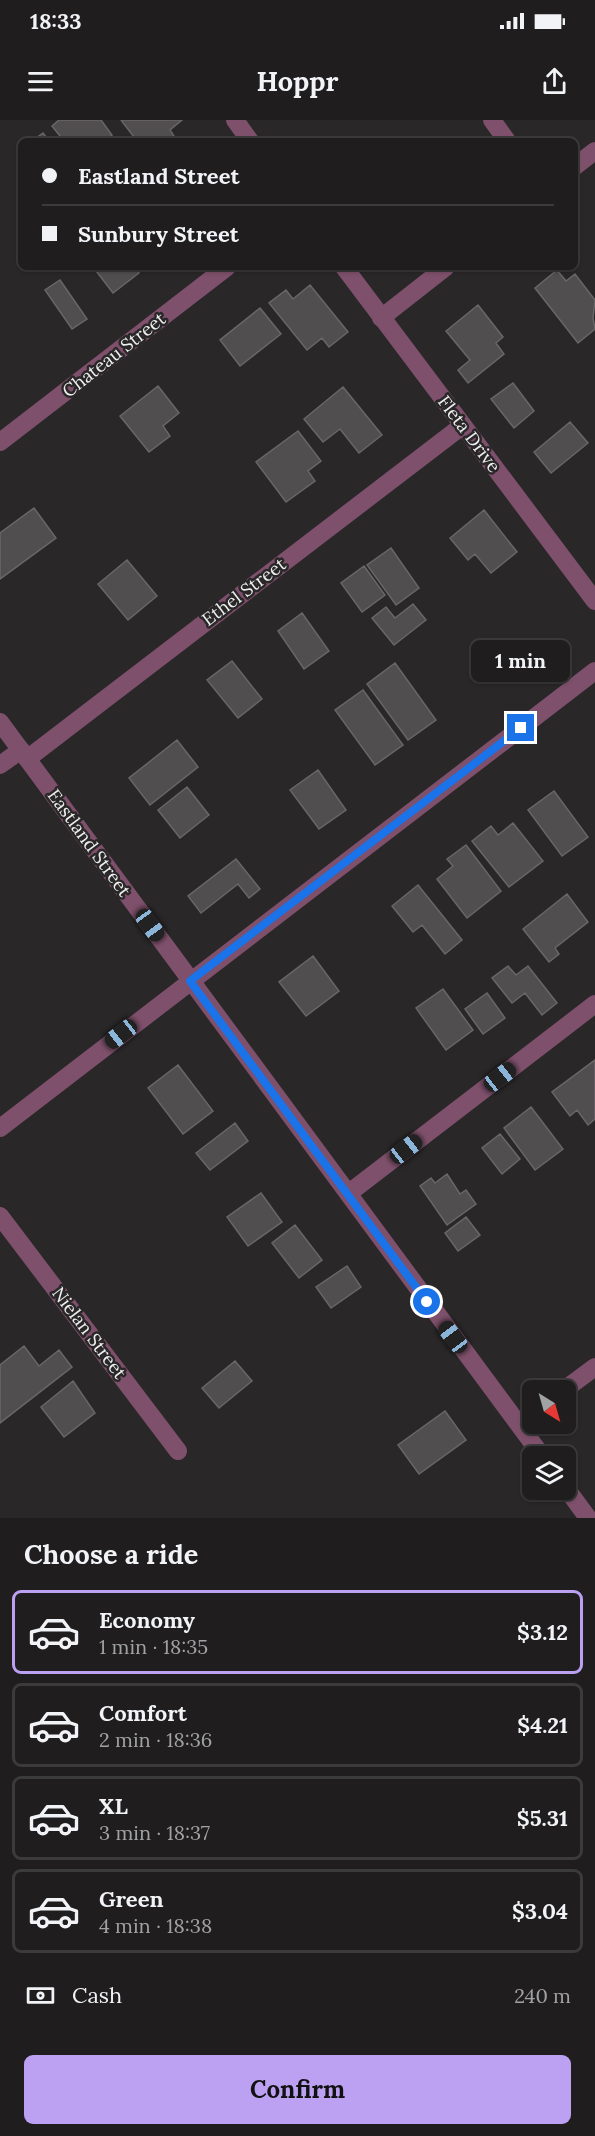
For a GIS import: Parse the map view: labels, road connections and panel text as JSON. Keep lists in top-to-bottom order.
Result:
{
  "streets": {
    "street": [
      "Chateau Street",
      "Fleta Drive",
      "Ethel Street",
      "Eastland Street",
      "Nielan Street"
    ]
  },
  "crossings": [
    ["Fleta Drive", "Ethel Street"],
    ["Ethel Street", "Eastland Street"]
  ],
  "north": "bottom right",
  "page": {
    "status": "18:33",
    "header": "Hoppr",
    "banner": ["Eastland Street", "Sunbury Street"],
    "bubble": "1 min",
    "heading": "Choose a ride",
    "list": [
      {
        "name": "Economy",
        "note": "1 min · 18:35",
        "value": "$3.12"
      },
      {
        "name": "Comfort",
        "note": "2 min · 18:36",
        "value": "$4.21"
      },
      {
        "name": "XL",
        "note": "3 min · 18:37",
        "value": "$5.31"
      },
      {
        "name": "Green",
        "note": "4 min · 18:38",
        "value": "$3.04"
      }
    ],
    "pay": ["Cash", "240 m"],
    "buttons": "Confirm"
  }
}
